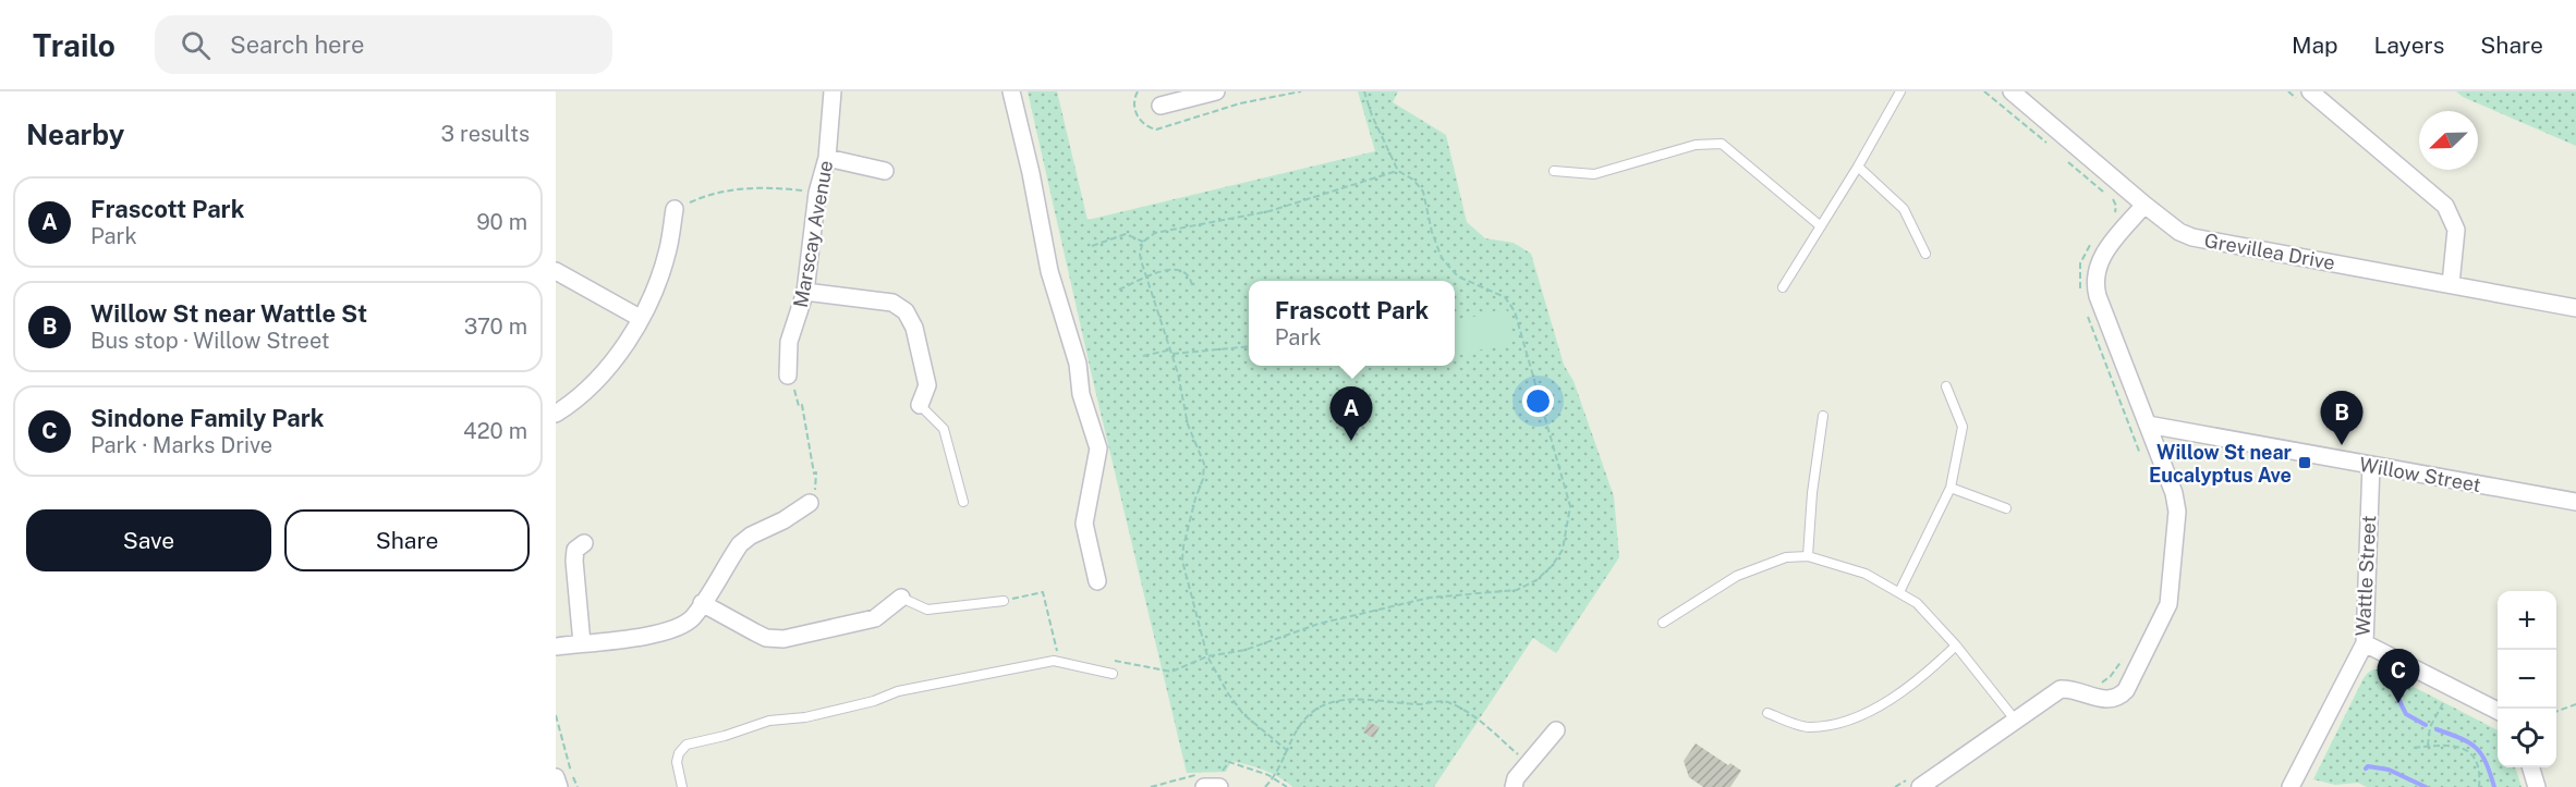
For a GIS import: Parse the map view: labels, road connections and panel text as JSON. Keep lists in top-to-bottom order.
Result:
{
  "streets": {
    "street": [
      "Marscay Avenue",
      "Grevillea Drive",
      "Willow Street",
      "Wattle Street"
    ]
  },
  "crossings": [
    ["Willow Street", "Wattle Street"]
  ],
  "places": {
    "transit": ["Willow St near Eucalyptus Ave"]
  },
  "north": "bottom left",
  "page": {
    "header": "Trailo",
    "search": "Search here",
    "nav": ["Map", "Layers", "Share"],
    "heading": ["Nearby", "3 results"],
    "list": [
      {
        "mark": "A",
        "name": "Frascott Park",
        "note": "Park",
        "value": "90 m"
      },
      {
        "mark": "B",
        "name": "Willow St near Wattle St",
        "note": "Bus stop · Willow Street",
        "value": "370 m"
      },
      {
        "mark": "C",
        "name": "Sindone Family Park",
        "note": "Park · Marks Drive",
        "value": "420 m"
      }
    ],
    "popup": ["Frascott Park", "Park"],
    "pins": ["A", "B", "C"],
    "buttons": ["Save", "Share"],
    "map_buttons": ["+", "−"]
  }
}
